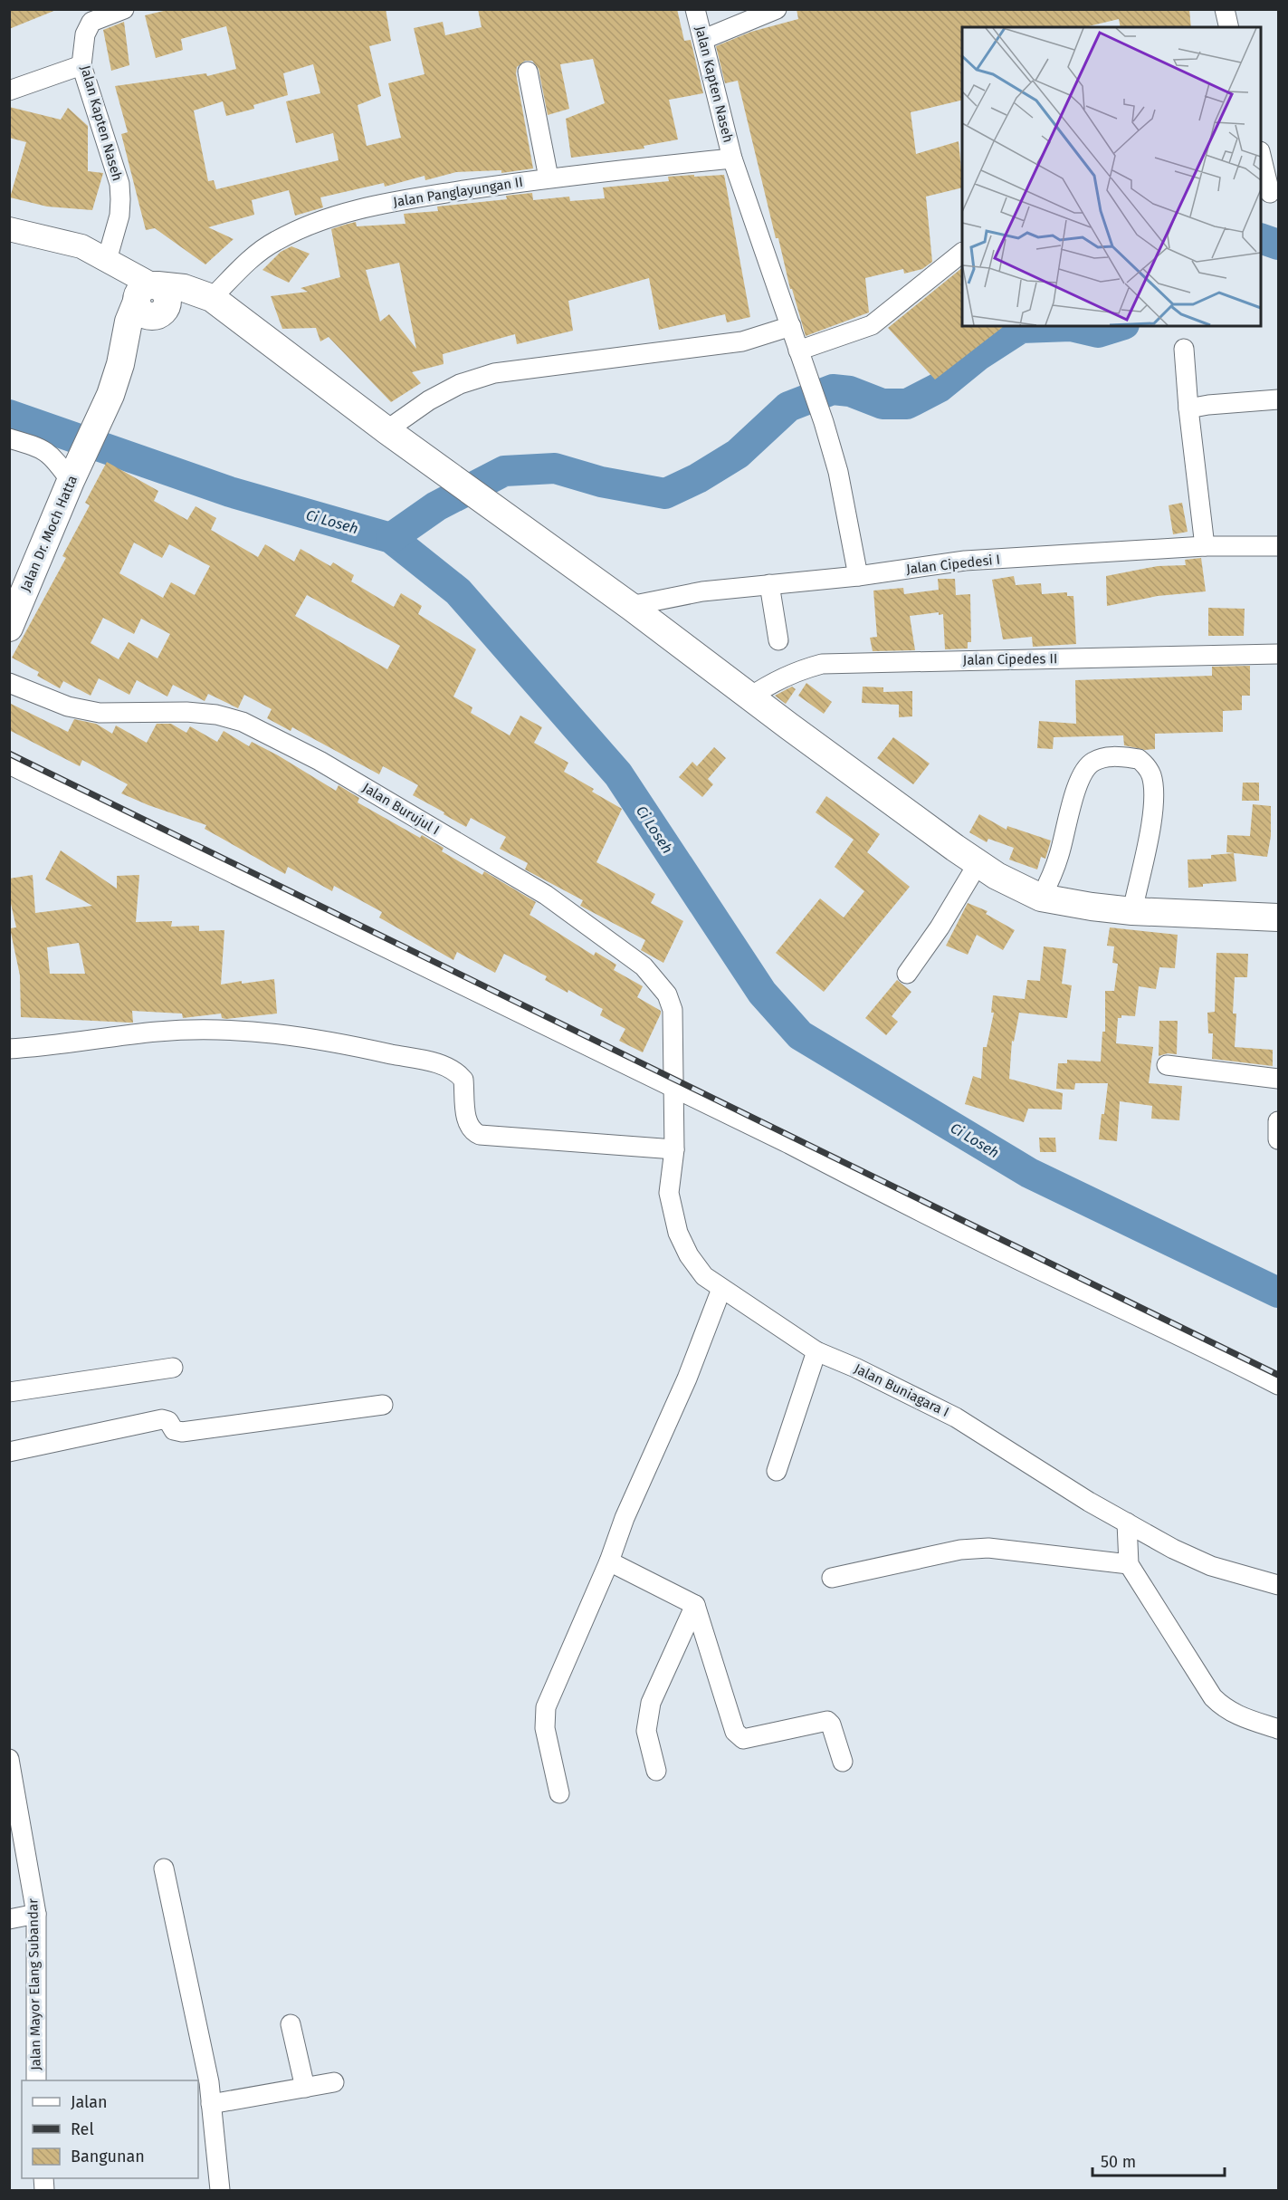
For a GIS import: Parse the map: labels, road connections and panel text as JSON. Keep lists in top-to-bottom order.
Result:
{
  "streets": {
    "highway": ["Jalan Dr. Moch Hatta"],
    "street": [
      "Jalan Kapten Naseh",
      "Jalan Panglayungan II",
      "Jalan Cipedesi I",
      "Jalan Cipedes II",
      "Jalan Burujul I",
      "Jalan Buniagara I",
      "Jalan Mayor Elang Subandar"
    ]
  },
  "crossings": [
    ["Jalan Kapten Naseh", "Jalan Panglayungan II"],
    ["Jalan Kapten Naseh", "Jalan Cipedesi I"],
    ["Jalan Burujul I", "Jalan Buniagara I"]
  ],
  "water": ["Ci Loseh"],
  "legend": ["Jalan", "Rel", "Bangunan"],
  "scale_bar": "50 m"
}
